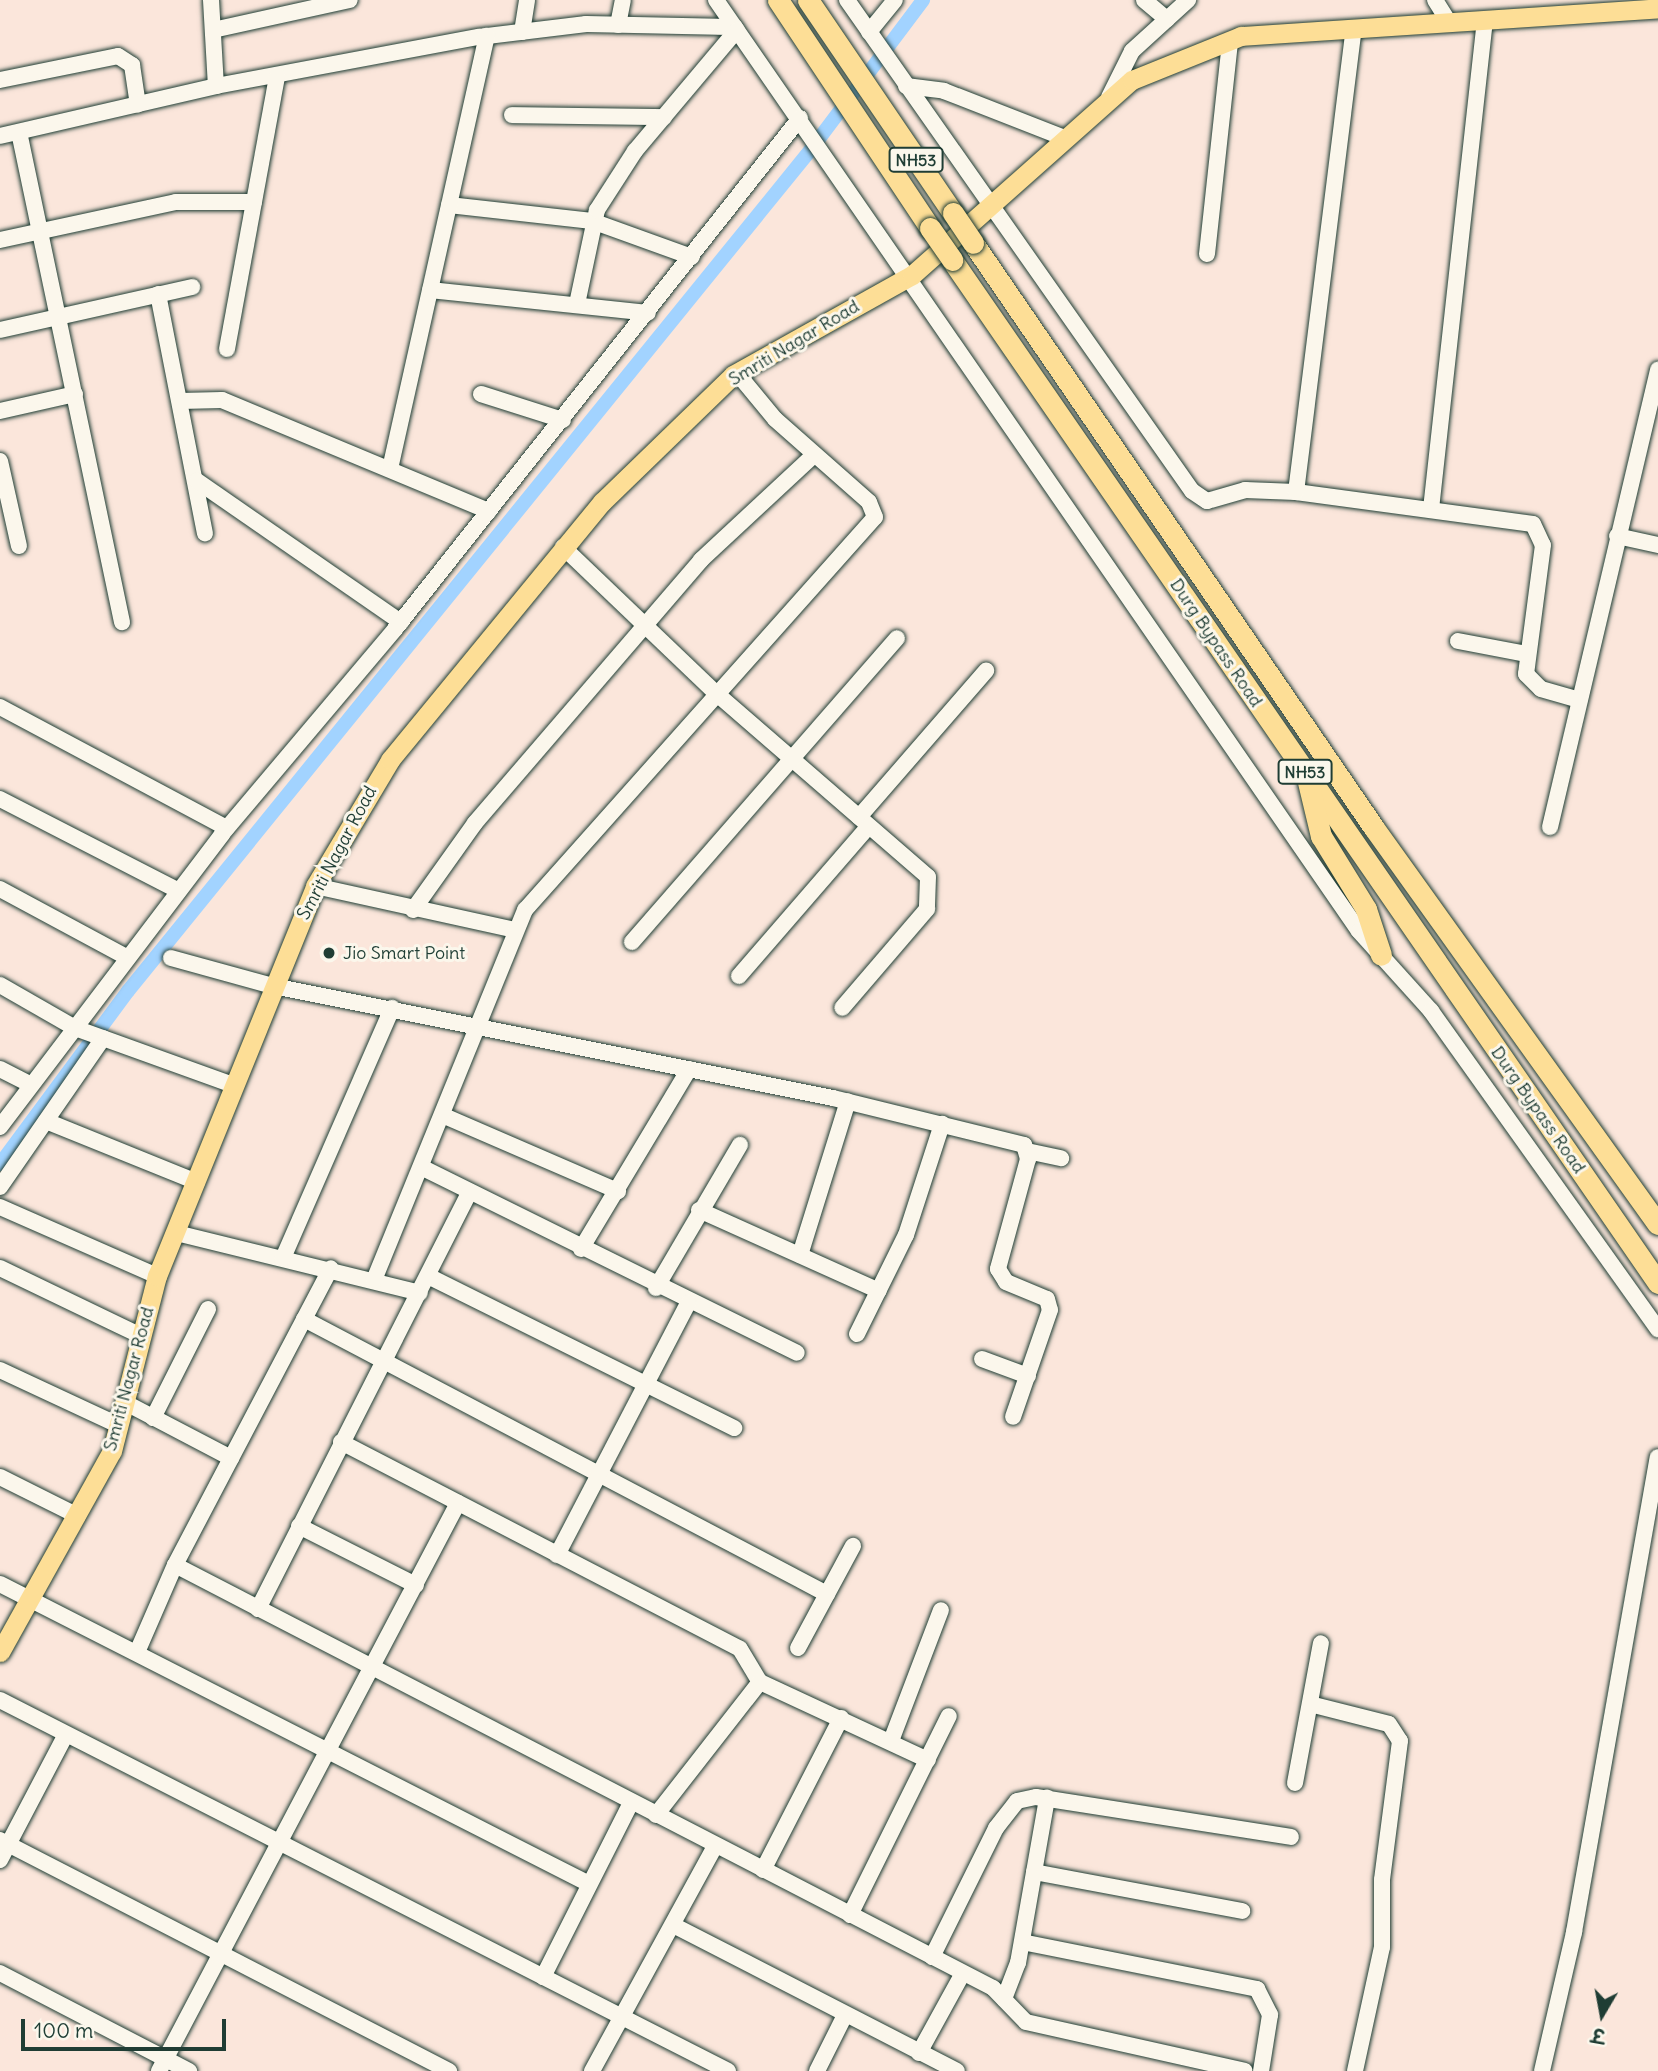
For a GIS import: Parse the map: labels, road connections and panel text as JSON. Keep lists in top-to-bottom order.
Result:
{
  "streets": {
    "highway": ["NH53", "Durg Bypass Road"],
    "main road": ["Smriti Nagar Road"]
  },
  "places": ["Jio Smart Point"],
  "scale_bar": "100 m",
  "north": "bottom"
}
